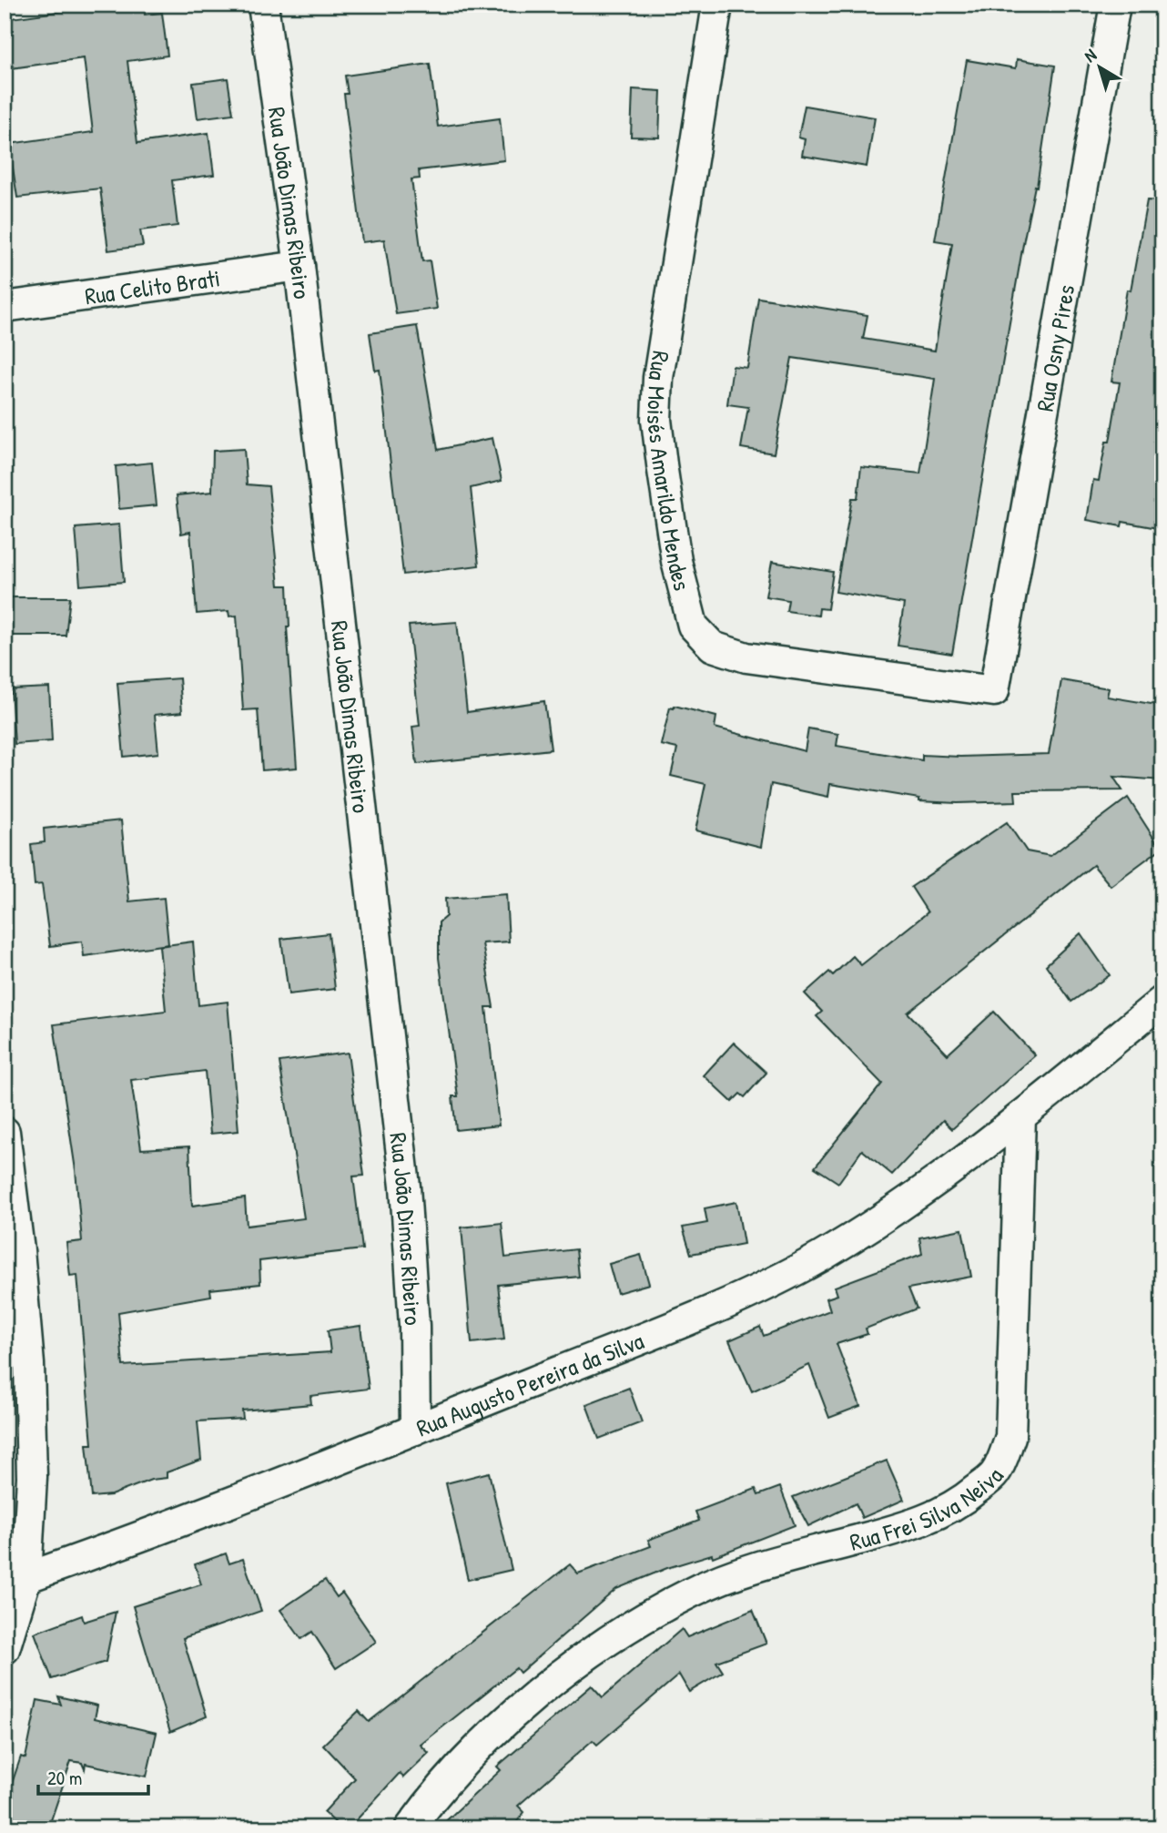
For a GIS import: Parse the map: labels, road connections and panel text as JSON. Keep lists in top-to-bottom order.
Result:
{
  "streets": {
    "street": [
      "Rua João Dimas Ribeiro",
      "Rua Celito Brati",
      "Rua Osny Pires",
      "Rua Moisés Amarildo Mendes",
      "Rua Augusto Pereira da Silva",
      "Rua Frei Silva Neiva"
    ]
  },
  "crossings": [
    ["Rua João Dimas Ribeiro", "Rua Celito Brati"],
    ["Rua João Dimas Ribeiro", "Rua Augusto Pereira da Silva"],
    ["Rua Osny Pires", "Rua Moisés Amarildo Mendes"],
    ["Rua Augusto Pereira da Silva", "Rua Frei Silva Neiva"]
  ],
  "scale_bar": "20 m",
  "north": "top left"
}
